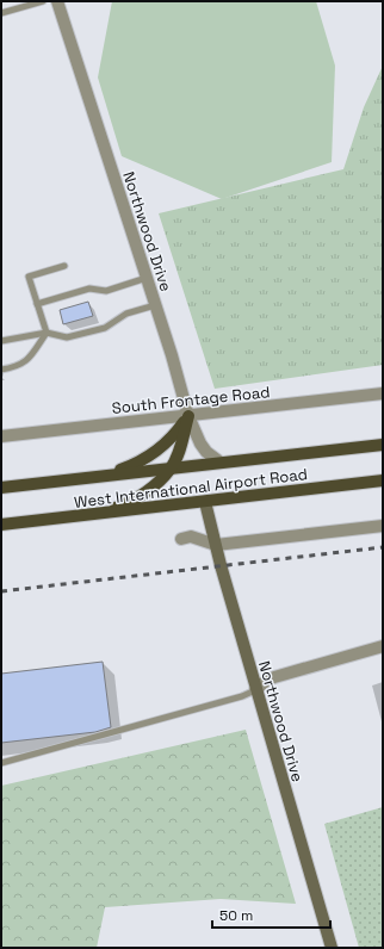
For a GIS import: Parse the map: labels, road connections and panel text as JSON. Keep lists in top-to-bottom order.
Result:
{
  "streets": {
    "main road": ["West International Airport Road"],
    "street": ["Northwood Drive", "South Frontage Road"]
  },
  "crossings": [
    ["Northwood Drive", "South Frontage Road"],
    ["Northwood Drive", "West International Airport Road"]
  ],
  "scale_bar": "50 m"
}
